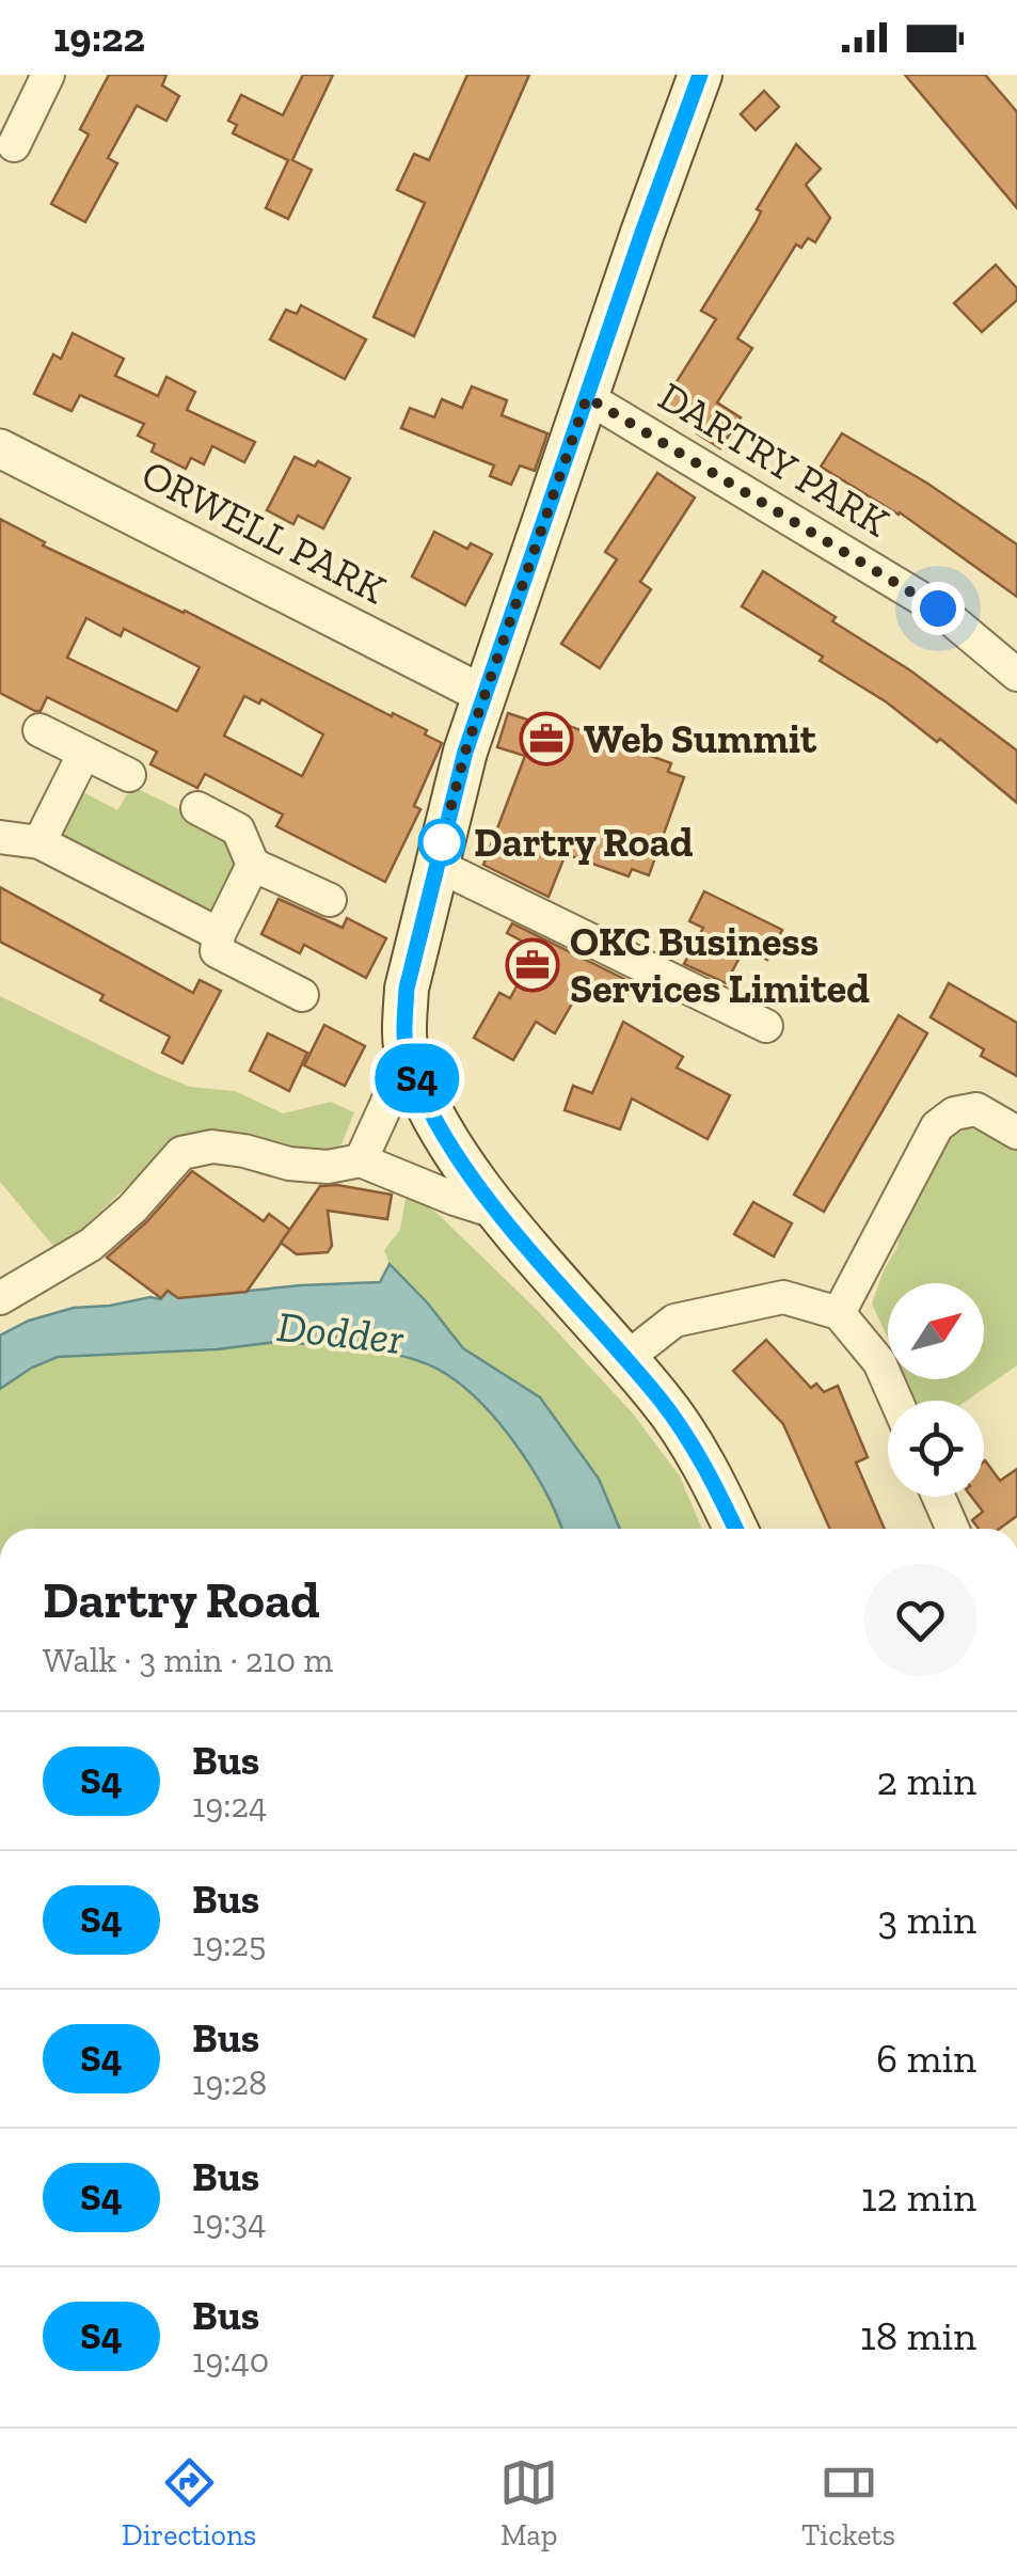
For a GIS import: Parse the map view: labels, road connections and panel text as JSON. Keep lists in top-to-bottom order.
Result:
{
  "streets": {
    "street": ["DARTRY PARK", "ORWELL PARK"]
  },
  "water": ["Dodder"],
  "places": {
    "office": ["Web Summit", "OKC Business Services Limited"],
    "other": ["Dartry Road"]
  },
  "lines": ["bus line S4"],
  "north": "top right",
  "page": {
    "status": "19:22",
    "on_map": "S4",
    "heading": ["Dartry Road", "Walk · 3 min · 210 m"],
    "list": [
      {
        "mark": "S4",
        "name": "Bus",
        "note": "19:24",
        "value": "2 min"
      },
      {
        "mark": "S4",
        "name": "Bus",
        "note": "19:25",
        "value": "3 min"
      },
      {
        "mark": "S4",
        "name": "Bus",
        "note": "19:28",
        "value": "6 min"
      },
      {
        "mark": "S4",
        "name": "Bus",
        "note": "19:34",
        "value": "12 min"
      },
      {
        "mark": "S4",
        "name": "Bus",
        "note": "19:40",
        "value": "18 min"
      }
    ],
    "tabs": ["Directions", "Map", "Tickets"]
  }
}
